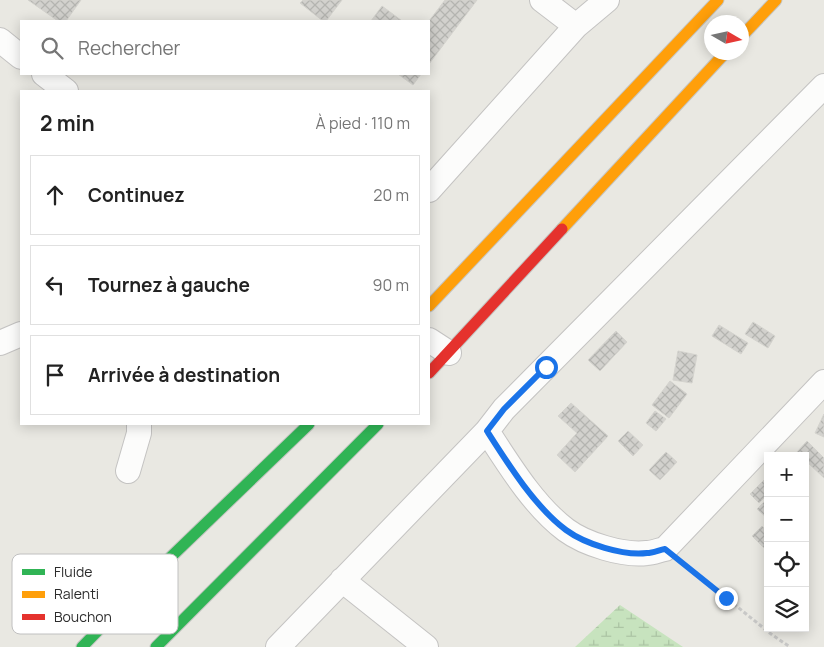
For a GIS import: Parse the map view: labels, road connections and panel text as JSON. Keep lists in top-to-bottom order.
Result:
{
  "legend": ["Fluide", "Ralenti", "Bouchon"],
  "north": "right",
  "page": {
    "search": "Rechercher",
    "heading": ["2 min", "À pied · 110 m"],
    "list": [
      ["Continuez", "20 m"],
      ["Tournez à gauche", "90 m"],
      "Arrivée à destination"
    ],
    "map_buttons": ["+", "−"]
  }
}
